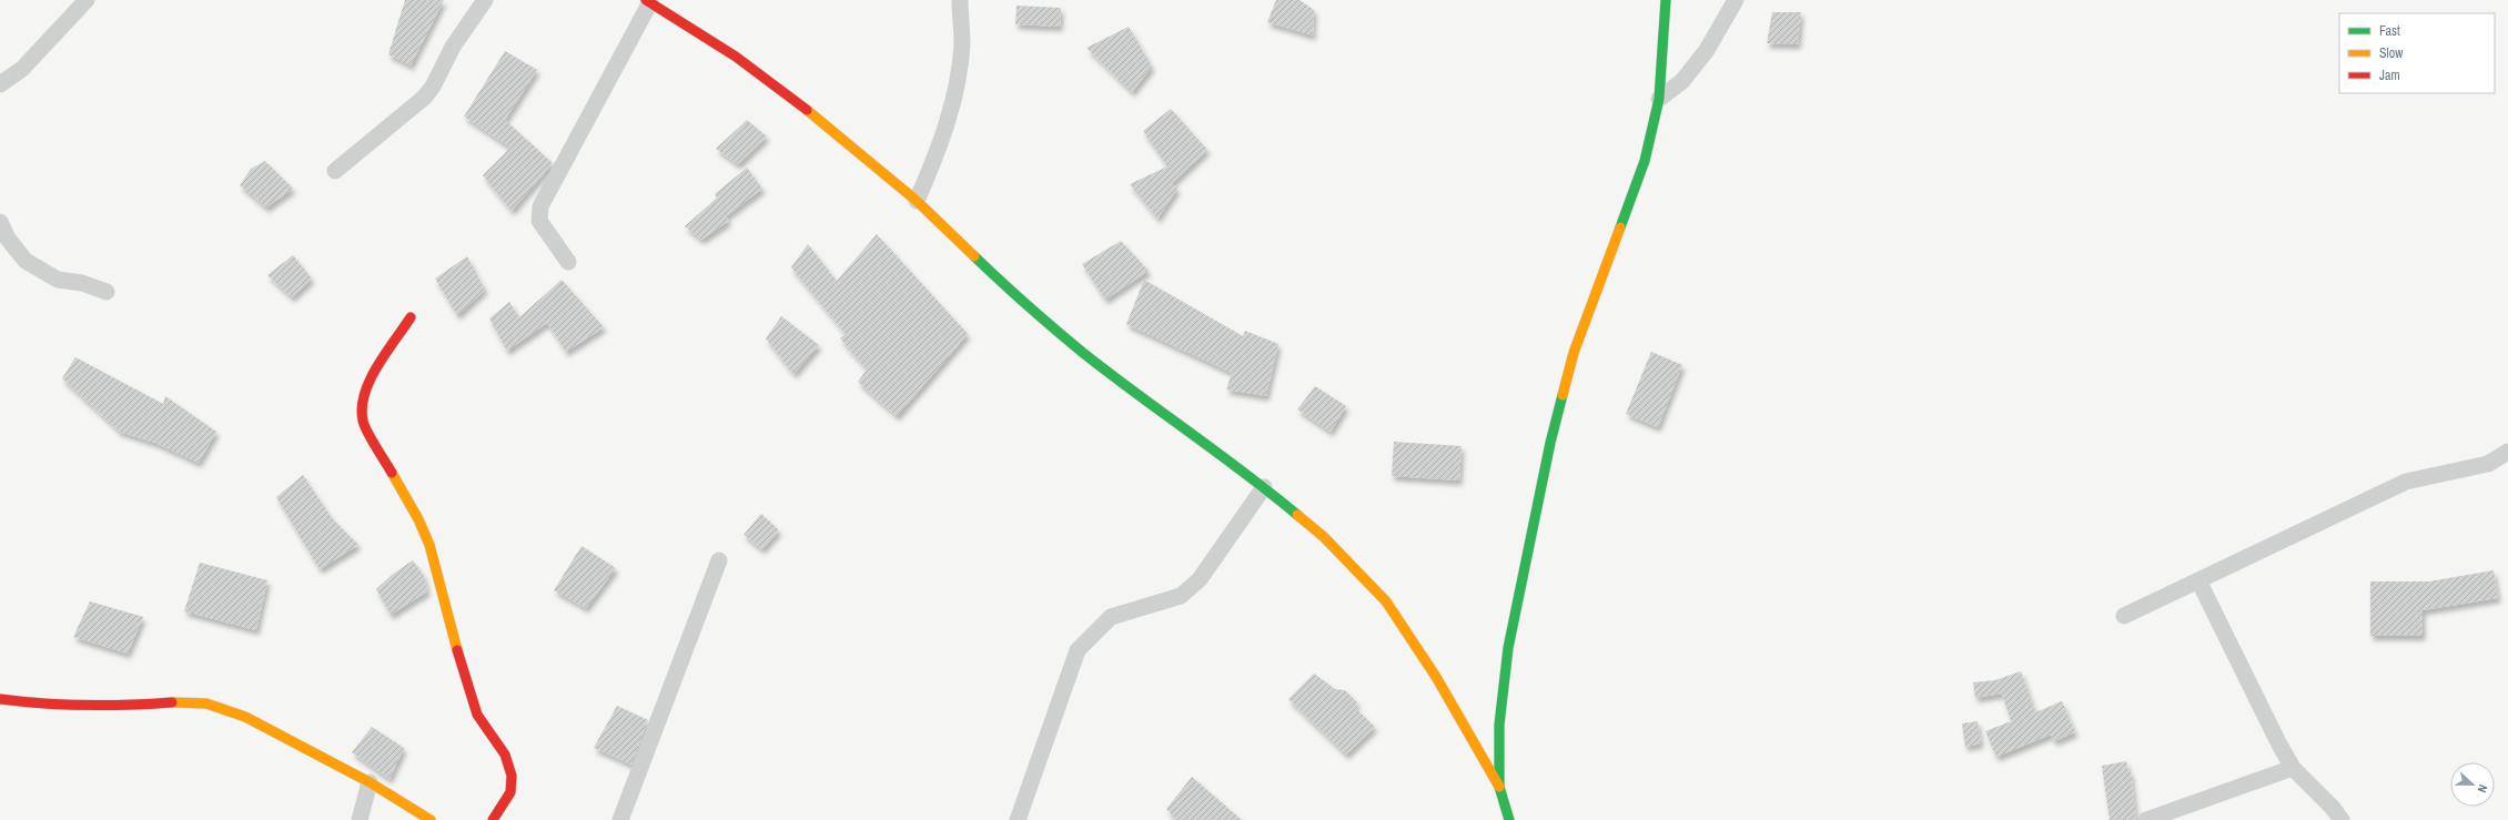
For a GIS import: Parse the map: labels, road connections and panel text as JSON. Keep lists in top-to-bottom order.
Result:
{
  "legend": ["Fast", "Slow", "Jam"],
  "north": "right"
}
